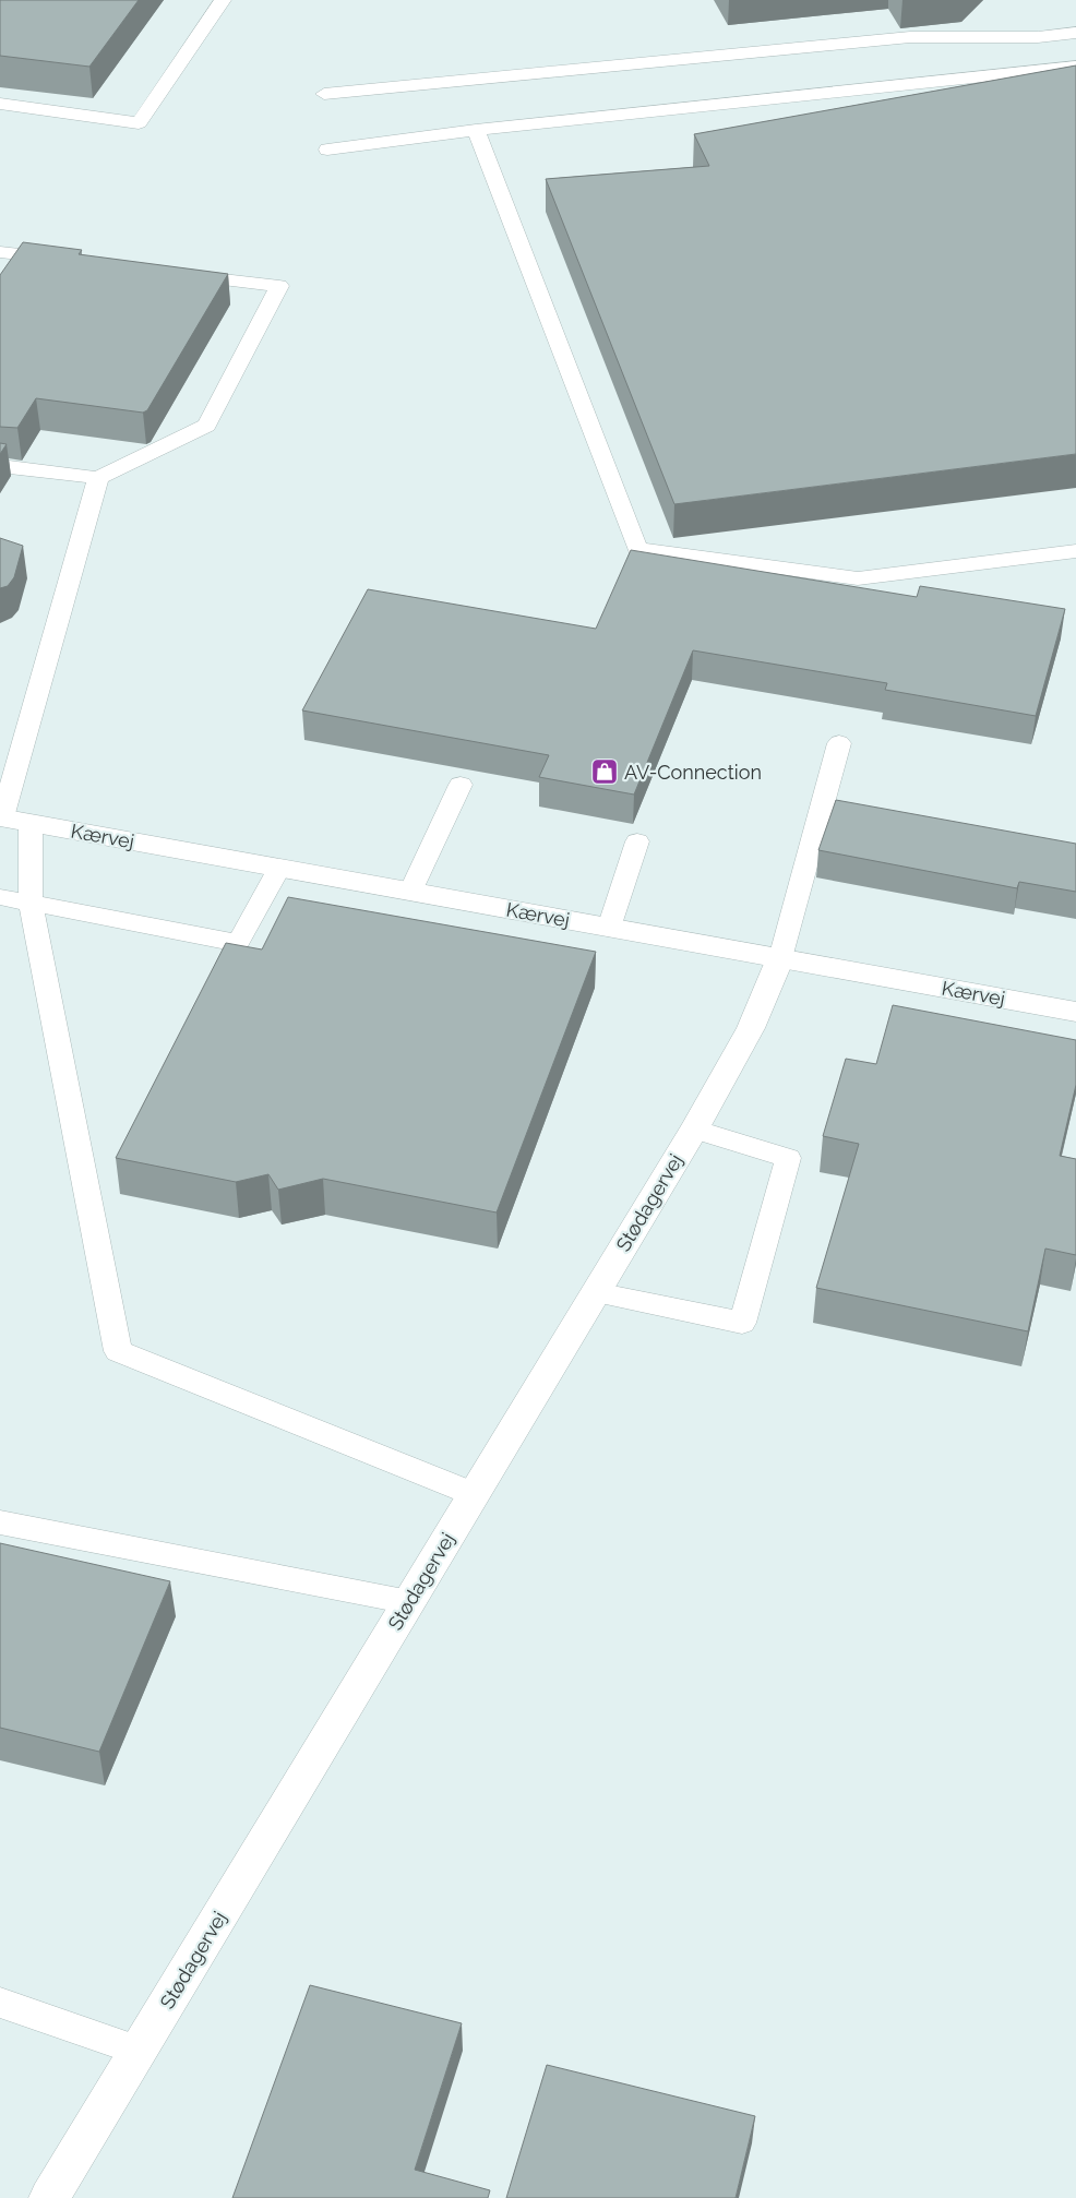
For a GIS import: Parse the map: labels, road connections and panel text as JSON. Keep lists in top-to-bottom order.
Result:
{
  "streets": {
    "street": ["Kærvej", "Stødagervej"]
  },
  "crossings": [
    ["Kærvej", "Stødagervej"]
  ],
  "places": {
    "shop": ["AV-Connection"]
  }
}
